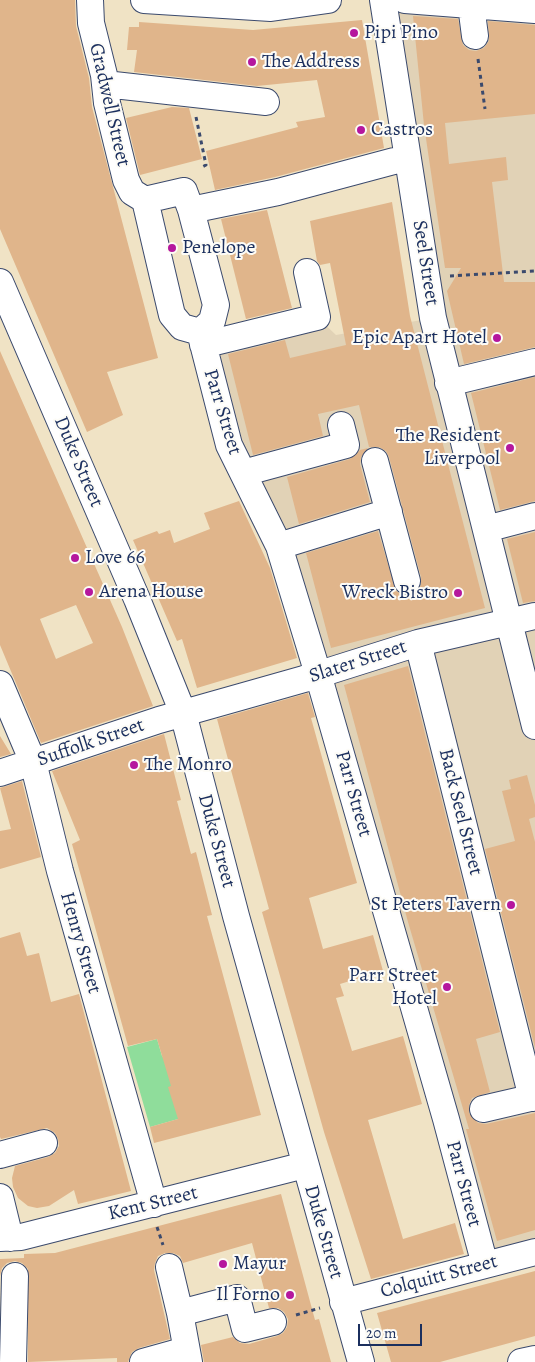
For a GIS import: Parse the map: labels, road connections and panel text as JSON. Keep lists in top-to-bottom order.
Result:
{
  "streets": {
    "street": [
      "Gradwell Street",
      "Seel Street",
      "Parr Street",
      "Duke Street",
      "Slater Street",
      "Suffolk Street",
      "Back Seel Street",
      "Henry Street",
      "Kent Street",
      "Colquitt Street"
    ]
  },
  "crossings": [
    ["Seel Street", "Slater Street"],
    ["Parr Street", "Slater Street"],
    ["Parr Street", "Colquitt Street"],
    ["Duke Street", "Slater Street"],
    ["Duke Street", "Suffolk Street"],
    ["Duke Street", "Kent Street"],
    ["Duke Street", "Colquitt Street"],
    ["Slater Street", "Suffolk Street"],
    ["Slater Street", "Back Seel Street"],
    ["Suffolk Street", "Henry Street"],
    ["Henry Street", "Kent Street"]
  ],
  "places": [
    "Pipi Pino",
    "The Address",
    "Castros",
    "Penelope",
    "Epic Apart Hotel",
    "The Resident Liverpool",
    "Love 66",
    "Arena House",
    "Wreck Bistro",
    "The Monro",
    "St Peters Tavern",
    "Parr Street Hotel",
    "Mayur",
    "Il Forno"
  ],
  "scale_bar": "20 m"
}
